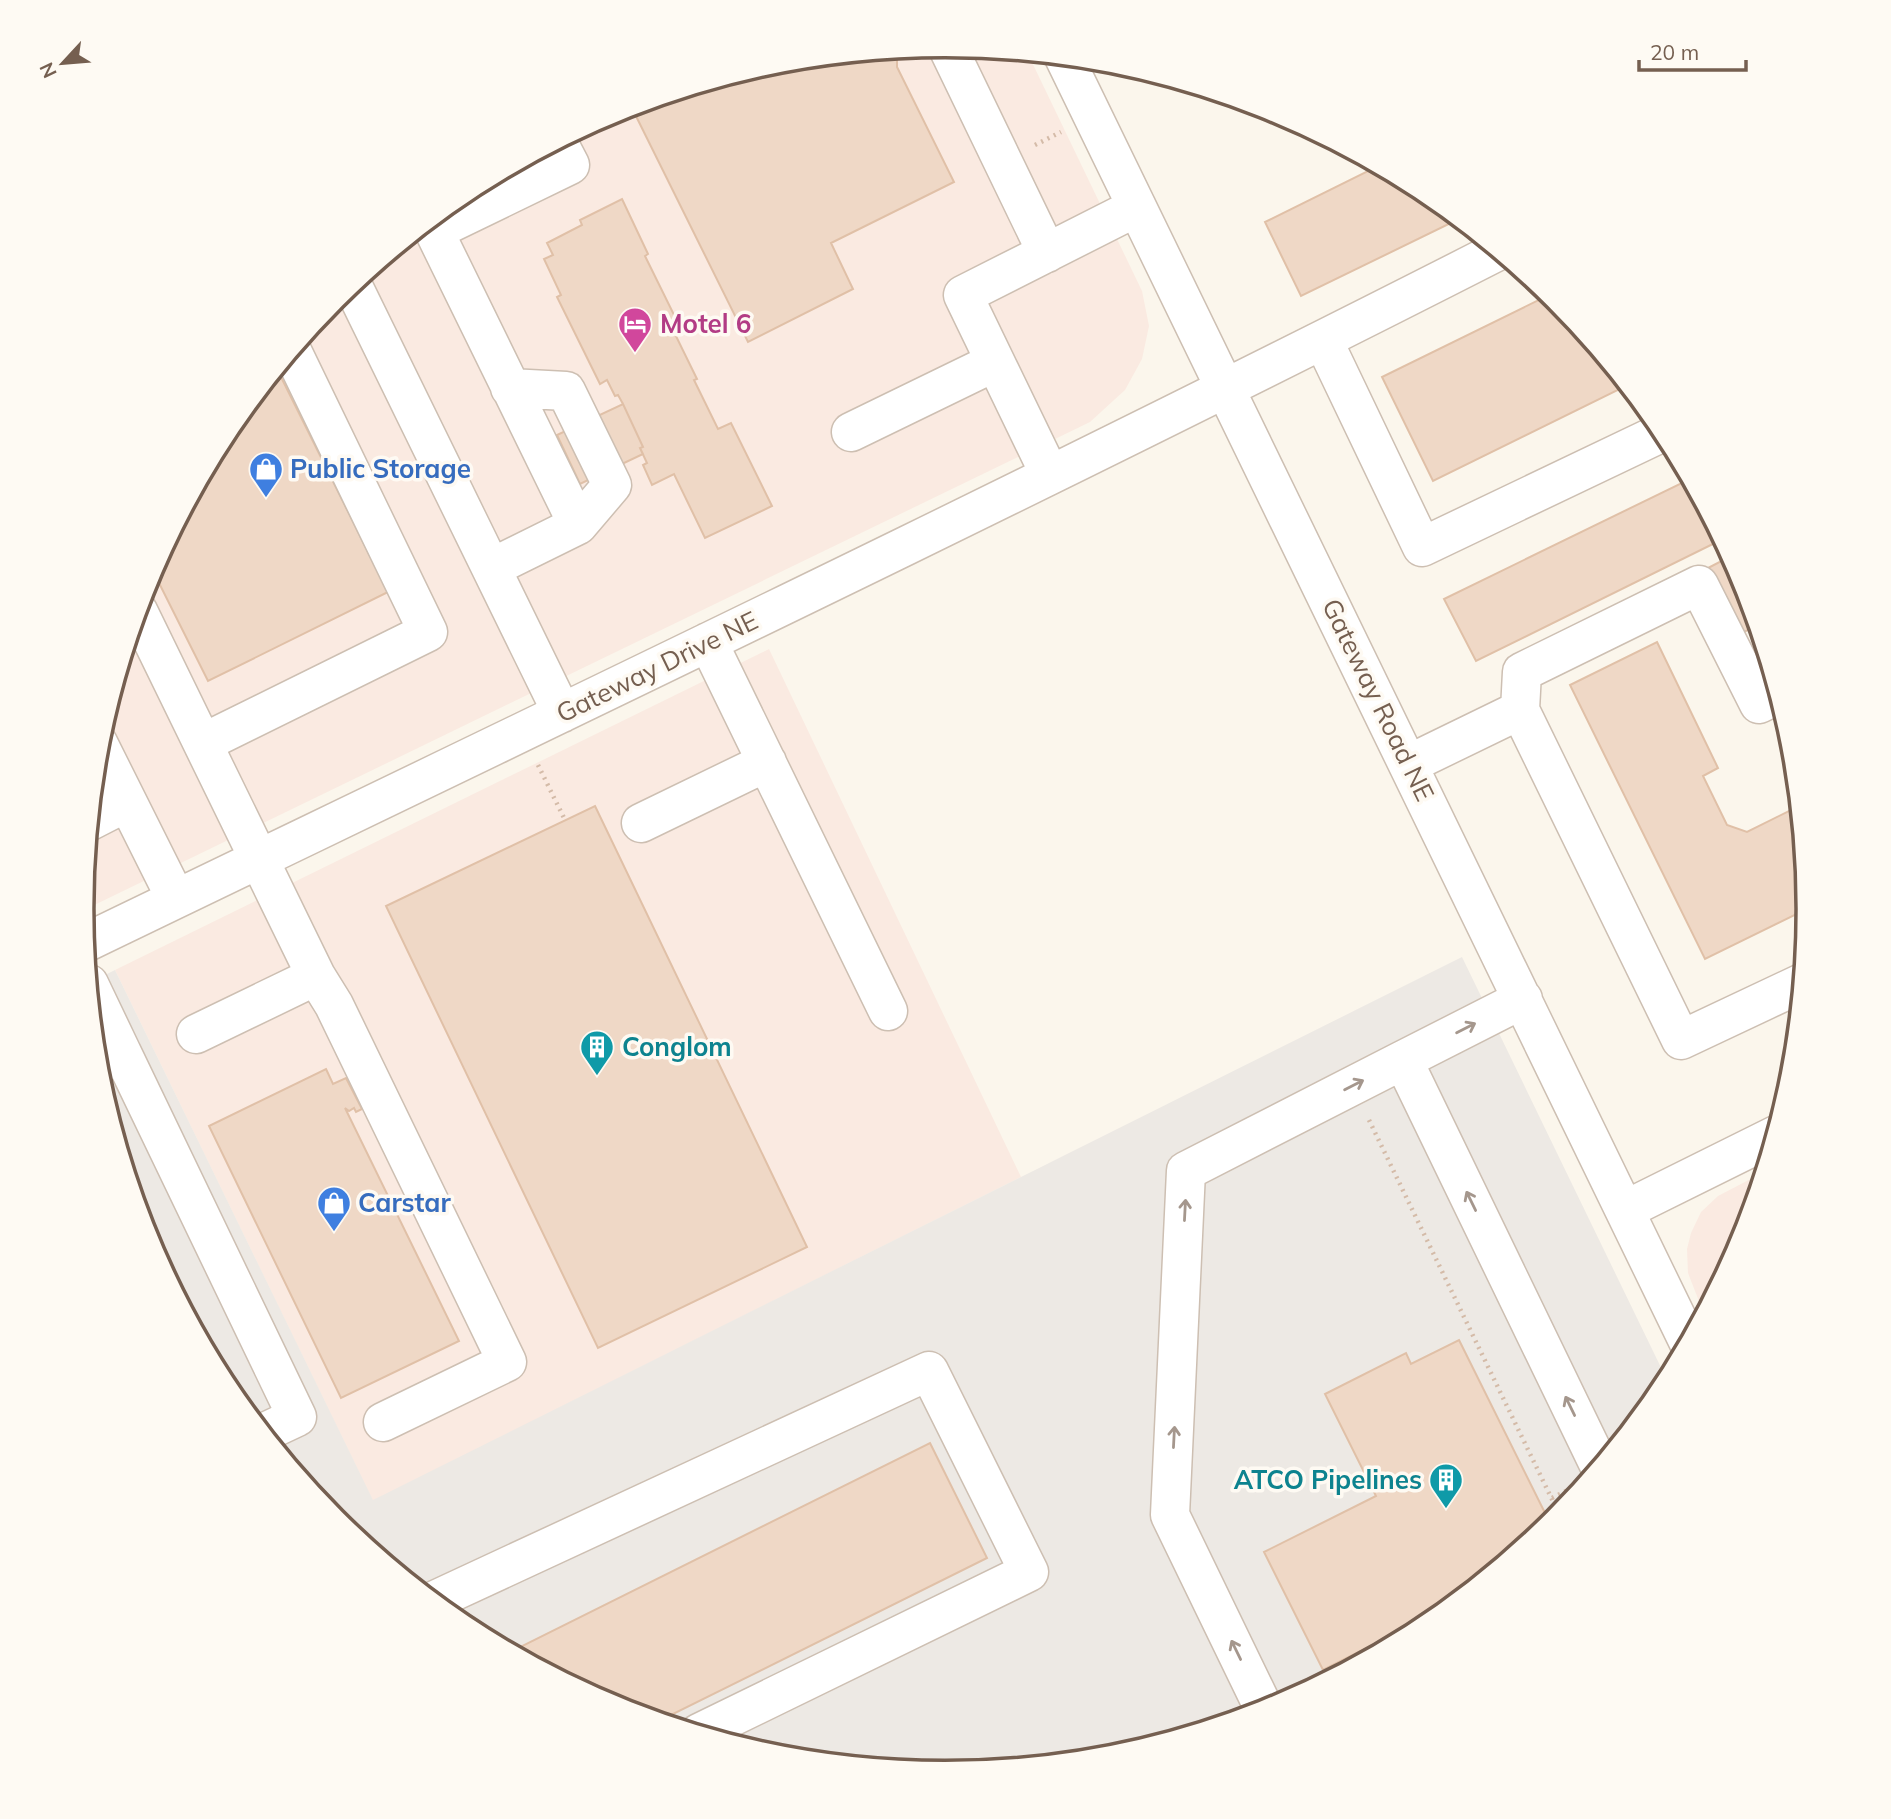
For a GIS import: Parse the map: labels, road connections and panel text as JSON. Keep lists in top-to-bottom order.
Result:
{
  "streets": {
    "street": ["Gateway Drive NE", "Gateway Road NE"]
  },
  "crossings": [
    ["Gateway Drive NE", "Gateway Road NE"]
  ],
  "places": {
    "hotel": ["Motel 6"],
    "shop": ["Public Storage", "Carstar"],
    "building": ["Conglom", "ATCO Pipelines"]
  },
  "scale_bar": "20 m",
  "north": "bottom left"
}
